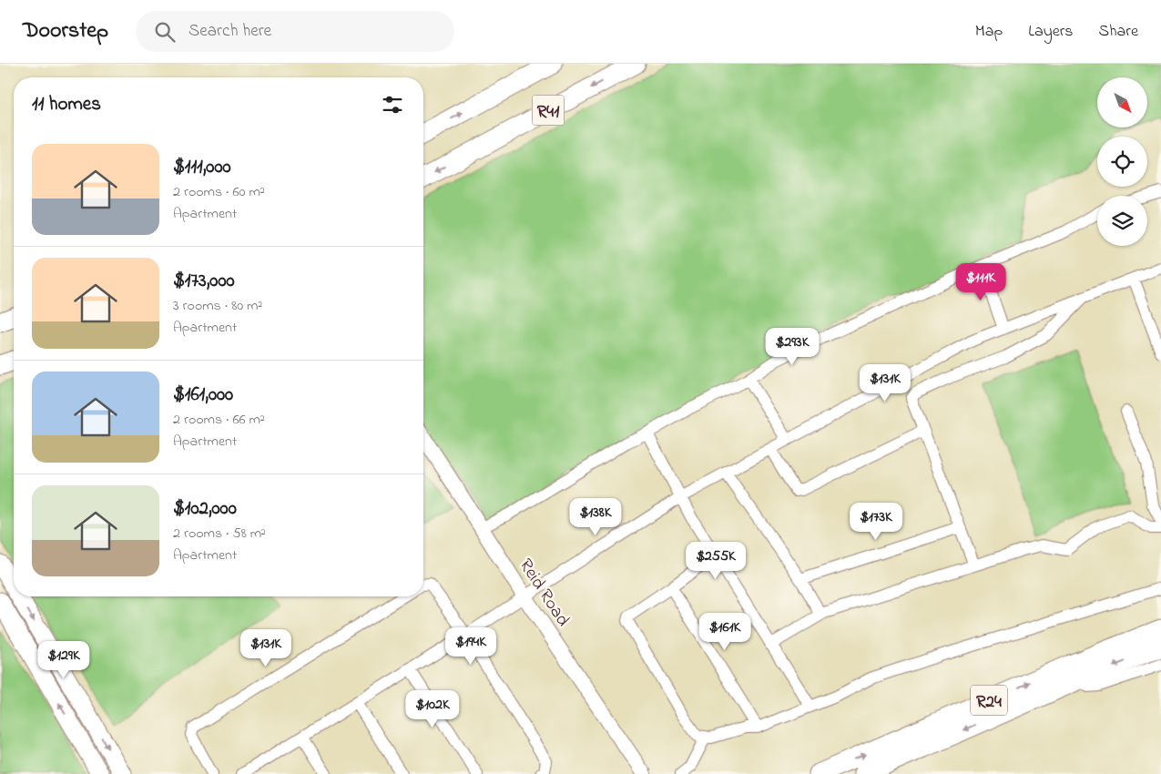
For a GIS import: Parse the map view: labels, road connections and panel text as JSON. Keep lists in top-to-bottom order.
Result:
{
  "streets": {
    "main road": ["R41", "R24"],
    "street": ["Reid Road"]
  },
  "north": "bottom right",
  "page": {
    "header": "Doorstep",
    "search": "Search here",
    "nav": ["Map", "Layers", "Share"],
    "heading": "11 homes",
    "list": [
      {
        "name": "$111,000",
        "note": "2 rooms · 60 m² · Apartment"
      },
      {
        "name": "$173,000",
        "note": "3 rooms · 80 m² · Apartment"
      },
      {
        "name": "$161,000",
        "note": "2 rooms · 66 m² · Apartment"
      },
      {
        "name": "$102,000",
        "note": "2 rooms · 58 m² · Apartment"
      }
    ],
    "price": [
      "$111K",
      "$293K",
      "$131K",
      "$138K",
      "$173K",
      "$255K",
      "$161K",
      "$194K",
      "$131K",
      "$129K",
      "$102K"
    ]
  }
}
